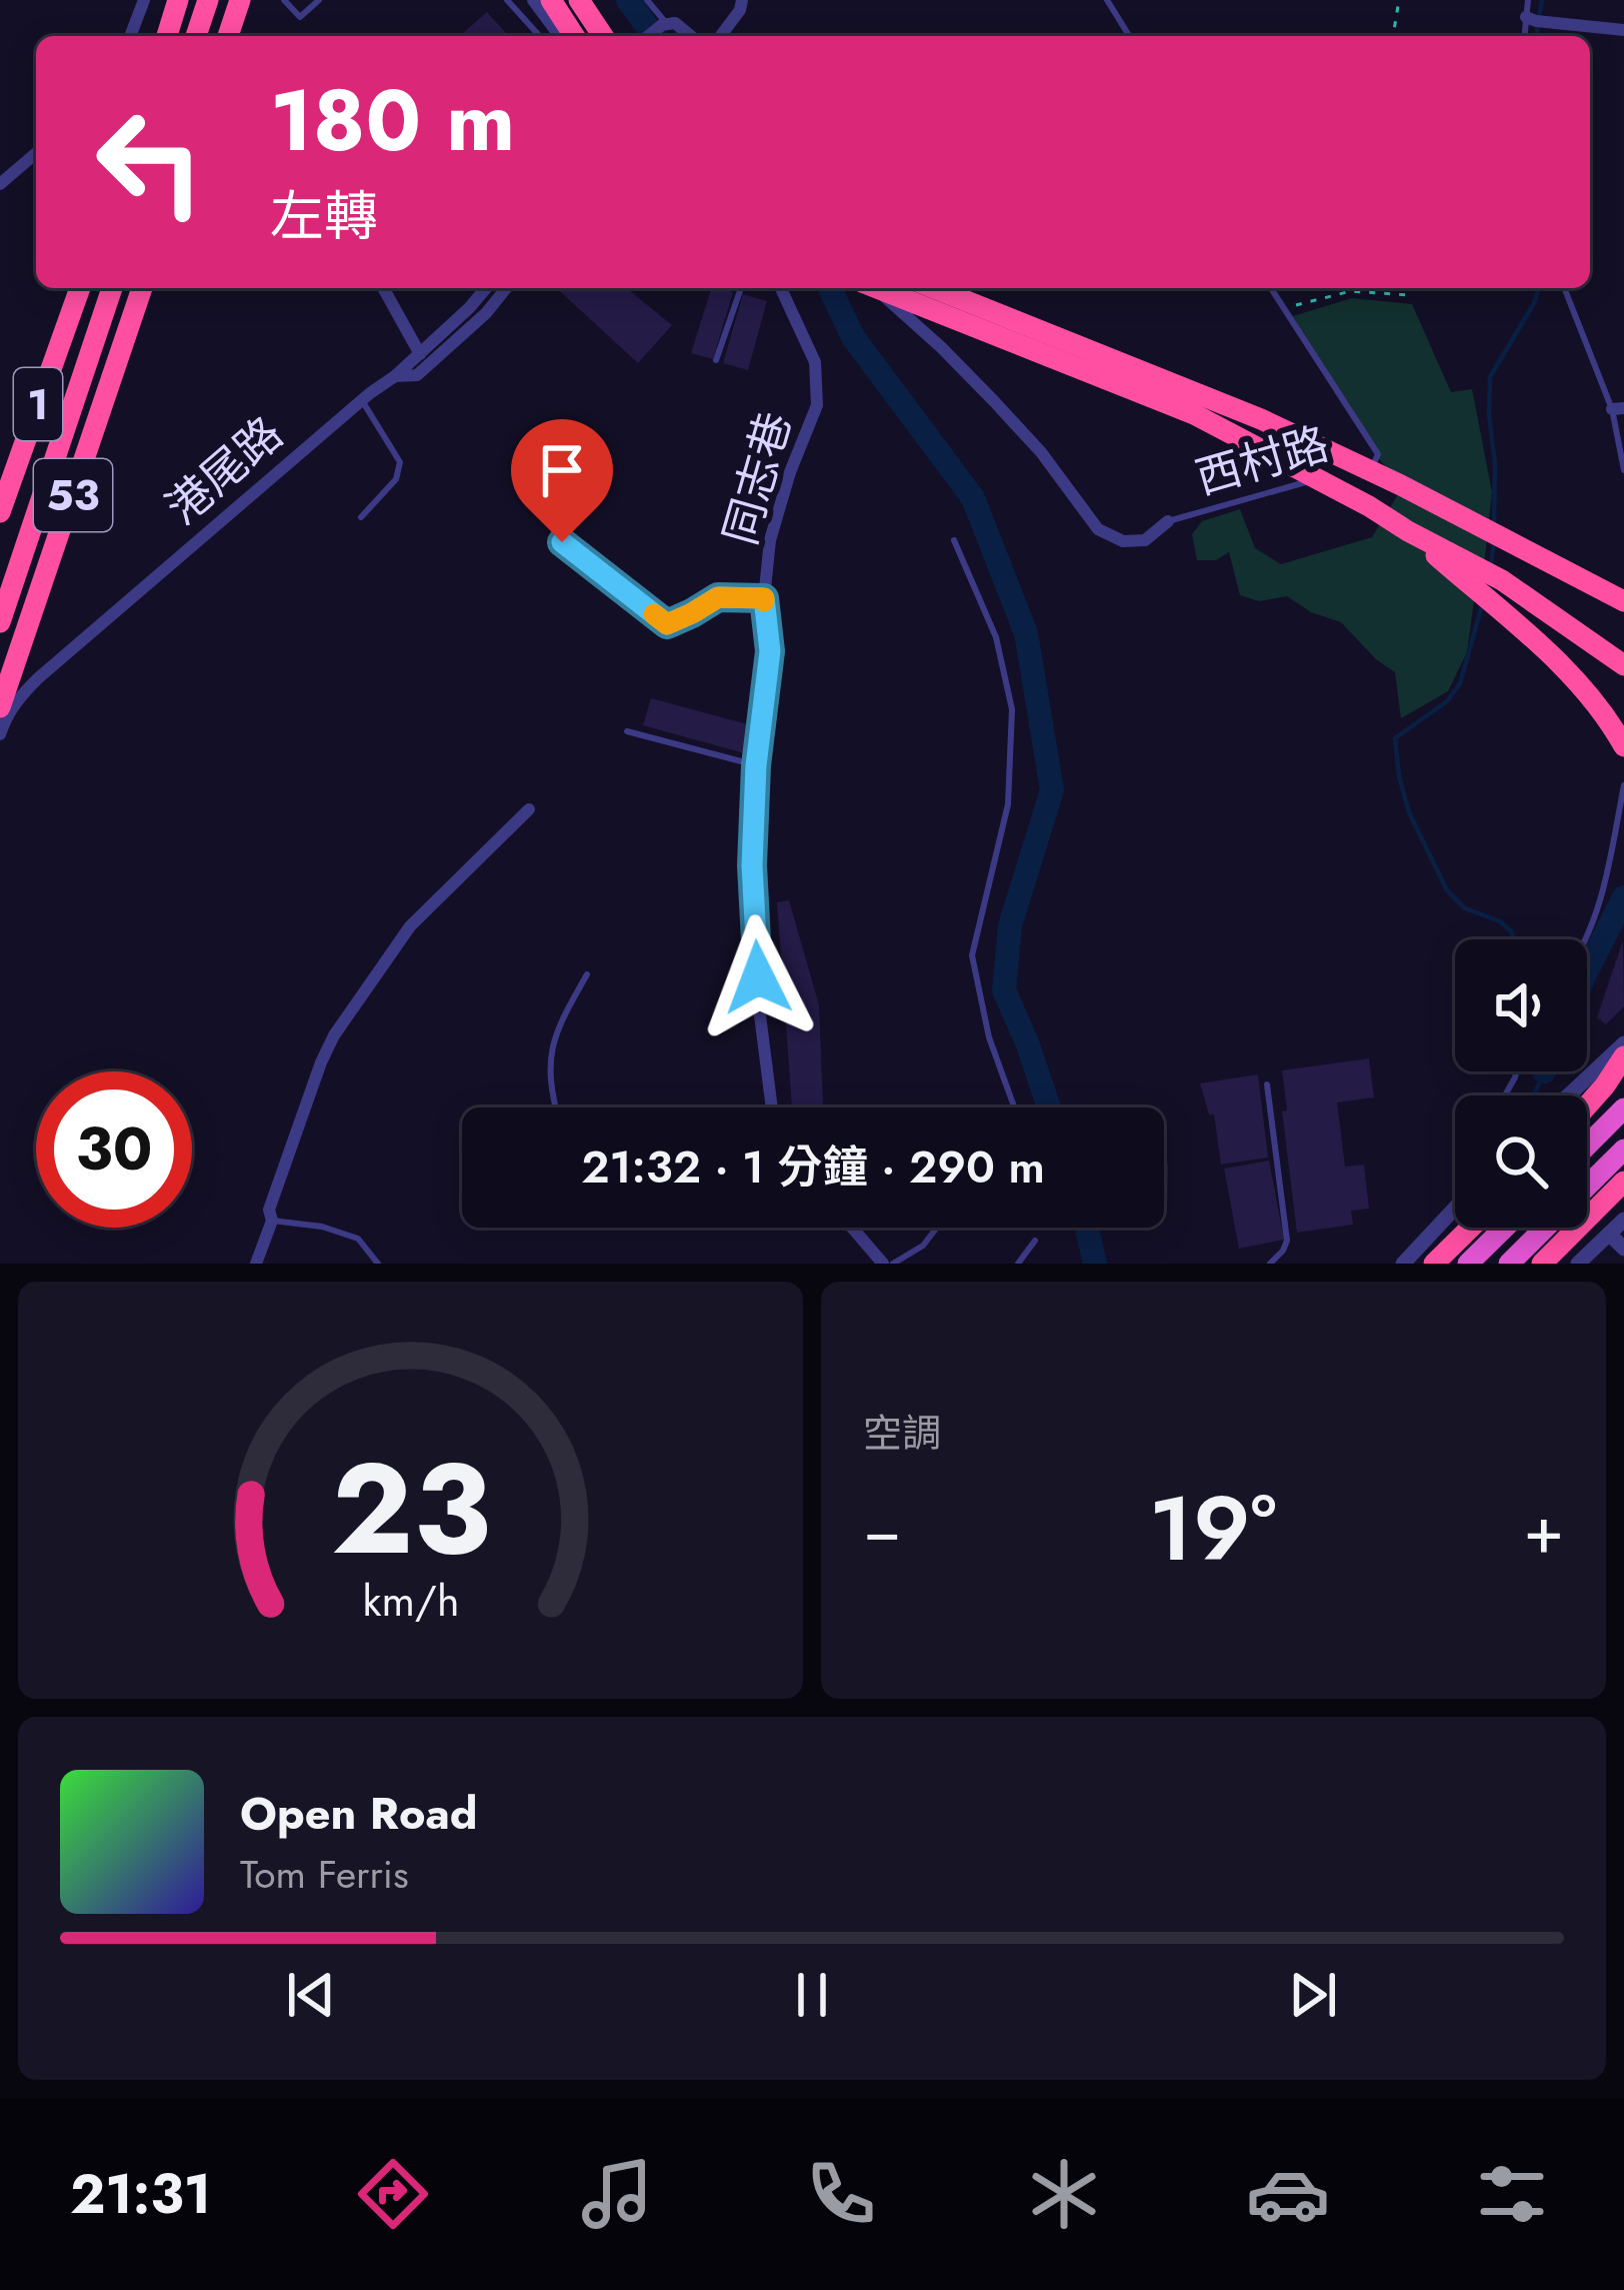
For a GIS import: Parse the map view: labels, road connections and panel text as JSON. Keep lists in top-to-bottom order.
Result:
{
  "streets": {
    "highway": ["1", "53"],
    "street": ["港尾路", "同志巷"],
    "lane": ["西村路"]
  },
  "page": {
    "turn": ["180 m", "左轉"],
    "limit": "30",
    "trip": "21:32 · 1 分鐘 · 290 m",
    "tile": "空調",
    "heat": ["−", "19°", "+"],
    "song": ["Open Road", "Tom Ferris"],
    "tabs": "21:31",
    "gauge": ["23", "km/h"]
  }
}
